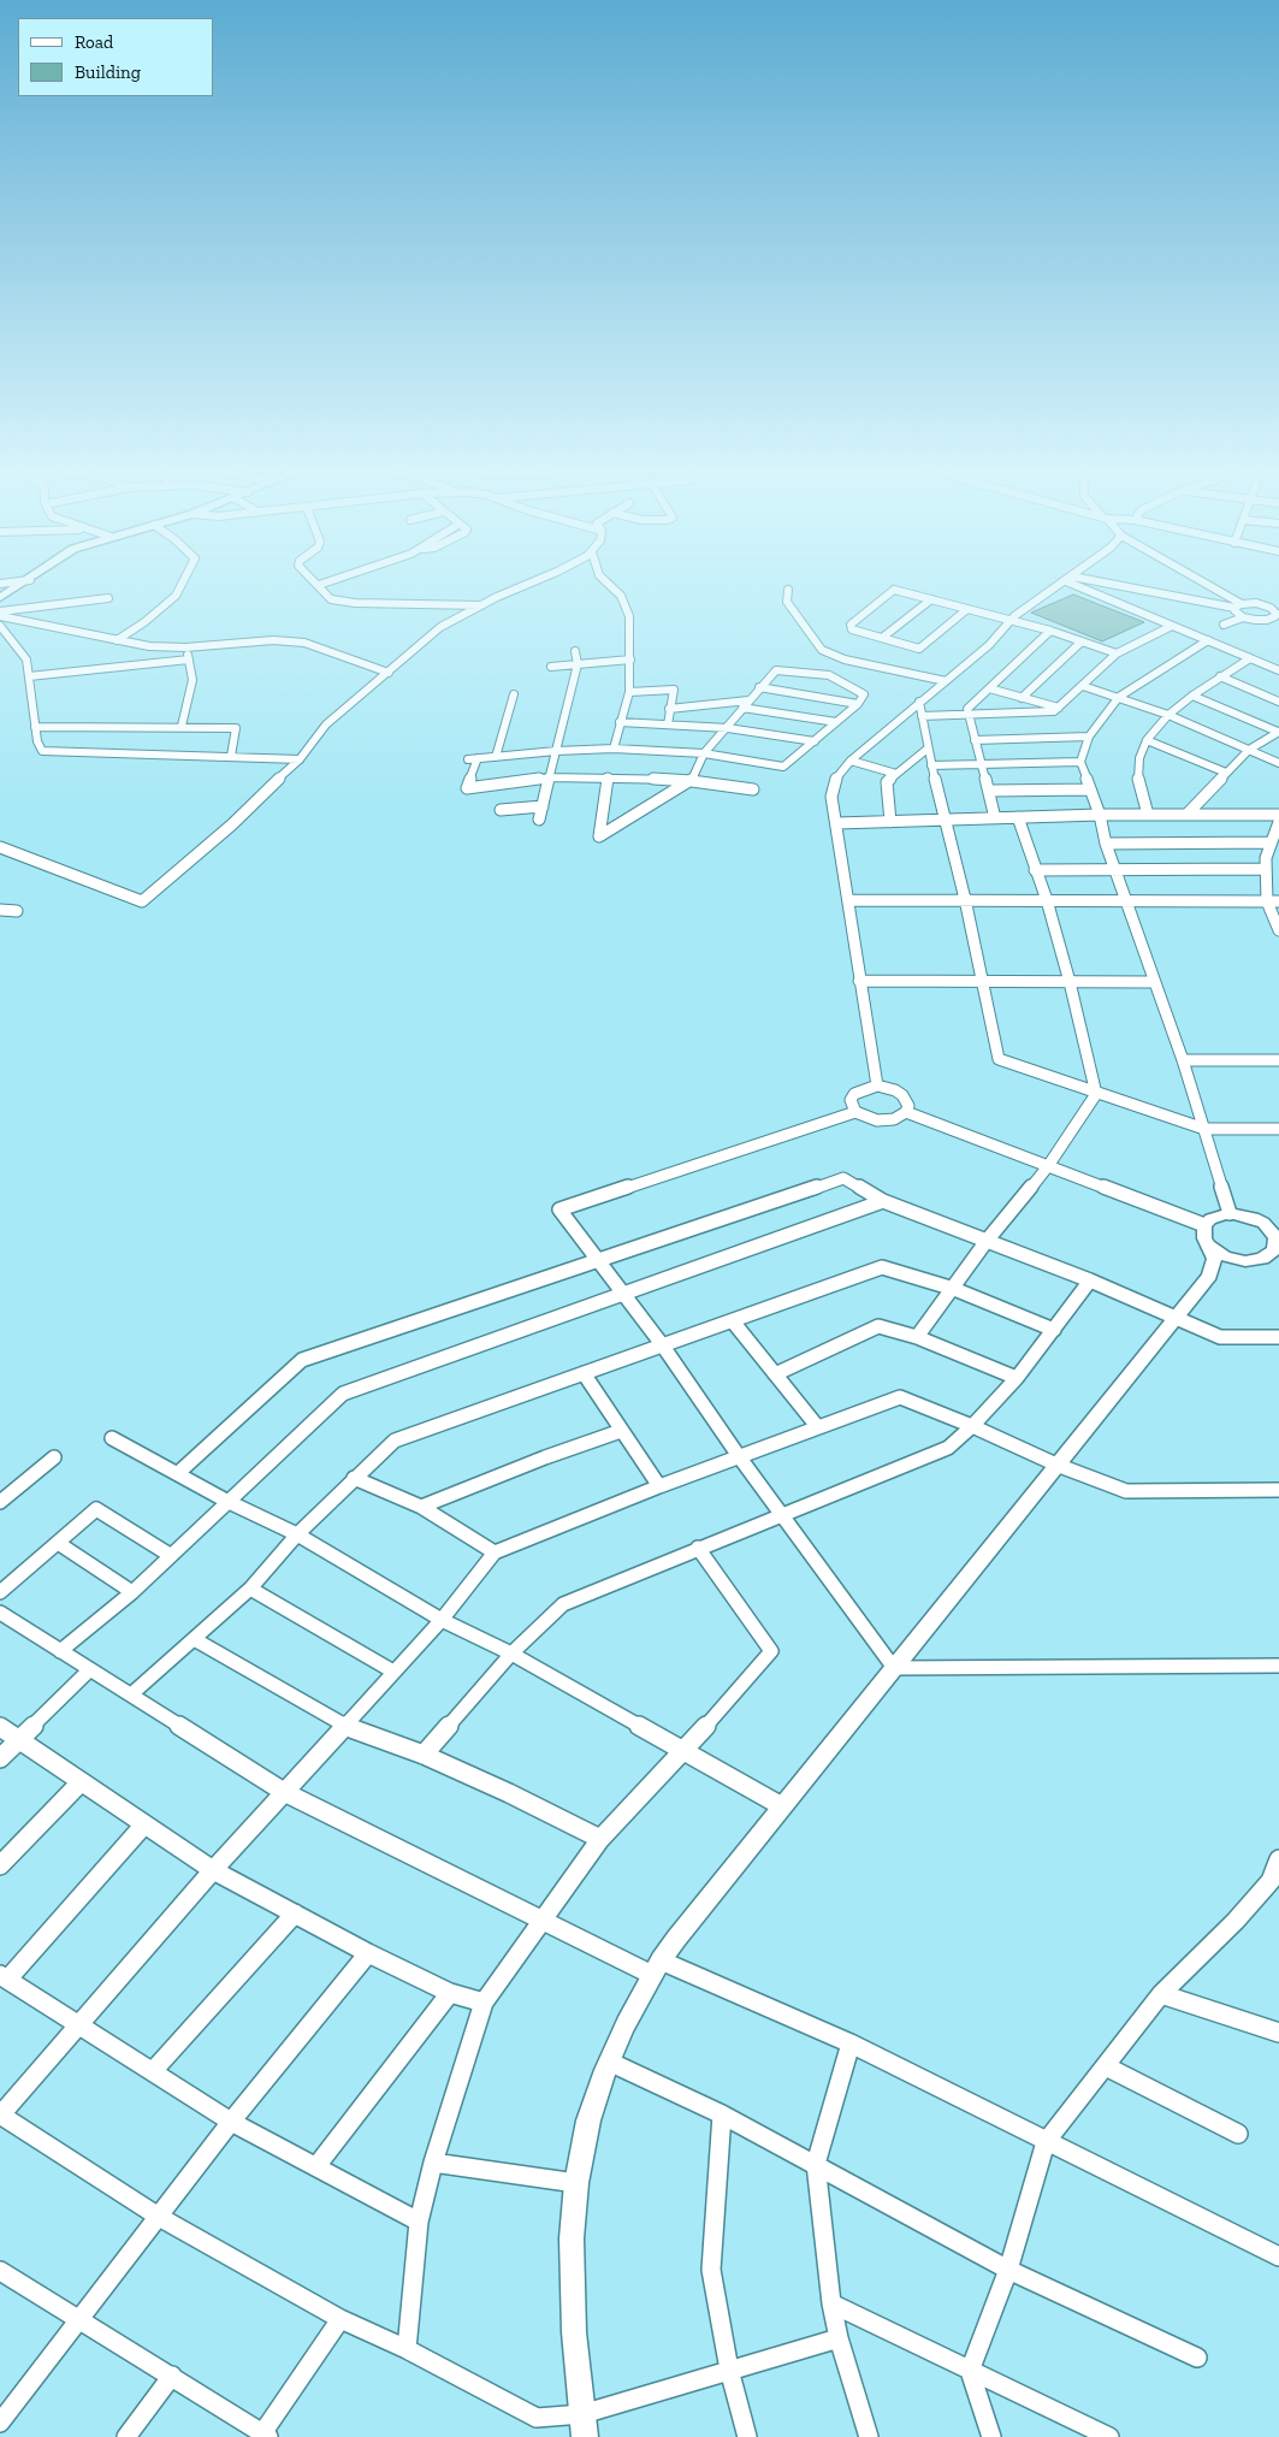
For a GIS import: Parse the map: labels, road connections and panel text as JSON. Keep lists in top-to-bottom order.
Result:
{
  "legend": ["Road", "Building"]
}
